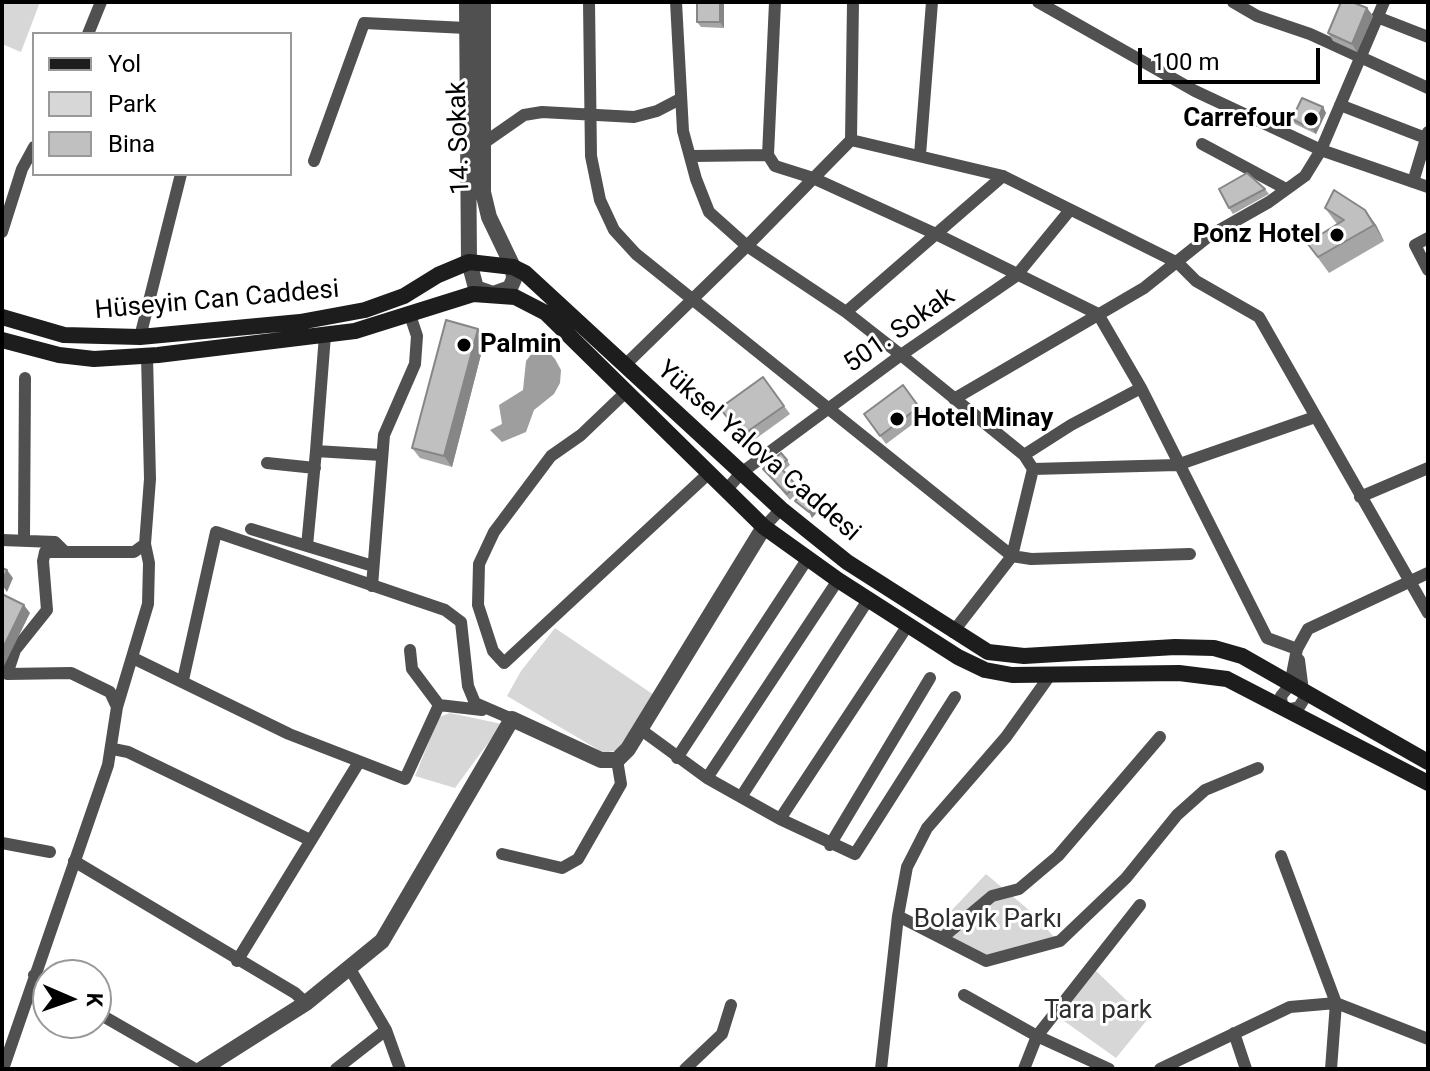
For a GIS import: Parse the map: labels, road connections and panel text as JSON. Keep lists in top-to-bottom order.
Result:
{
  "streets": {
    "main road": ["Hüseyin Can Caddesi", "Yüksel Yalova Caddesi"],
    "street": ["14. Sokak", "501. Sokak"]
  },
  "crossings": [
    ["14. Sokak", "Yüksel Yalova Caddesi"],
    ["Hüseyin Can Caddesi", "Yüksel Yalova Caddesi"],
    ["501. Sokak", "Yüksel Yalova Caddesi"]
  ],
  "parks": ["Bolayık Parkı", "Tara park"],
  "places": [
    "Carrefour",
    "Ponz Hotel",
    "Palmin",
    "Hotel Minay"
  ],
  "legend": ["Yol", "Park", "Bina"],
  "scale_bar": "100 m",
  "north": "right"
}
